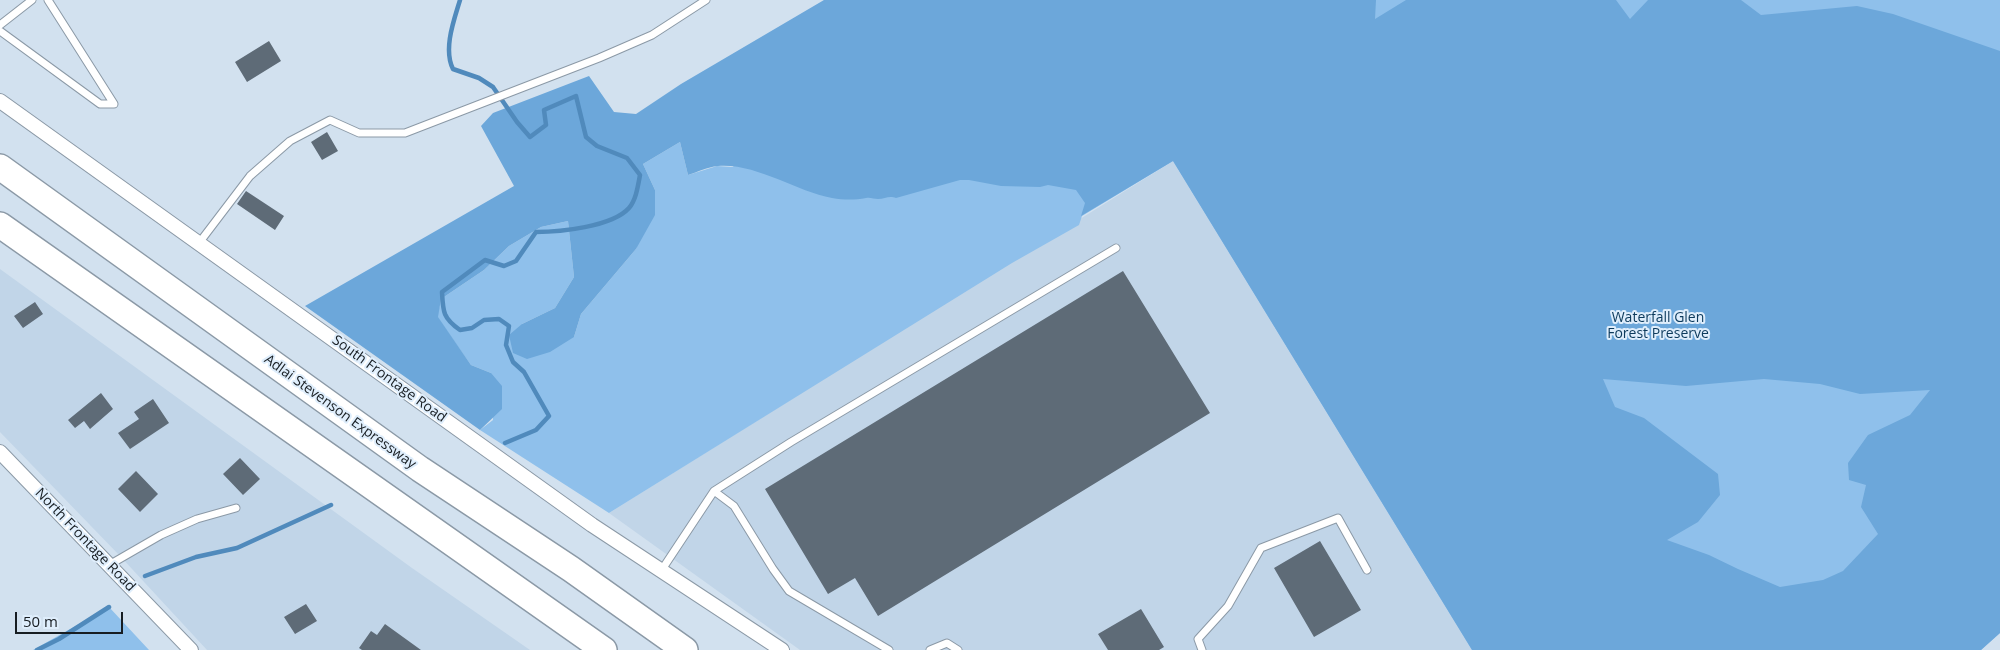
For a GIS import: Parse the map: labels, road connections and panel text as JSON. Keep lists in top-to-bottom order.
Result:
{
  "streets": {
    "highway": ["Adlai Stevenson Expressway"],
    "street": ["South Frontage Road", "North Frontage Road"]
  },
  "parks": ["Waterfall Glen Forest Preserve"],
  "scale_bar": "50 m"
}
